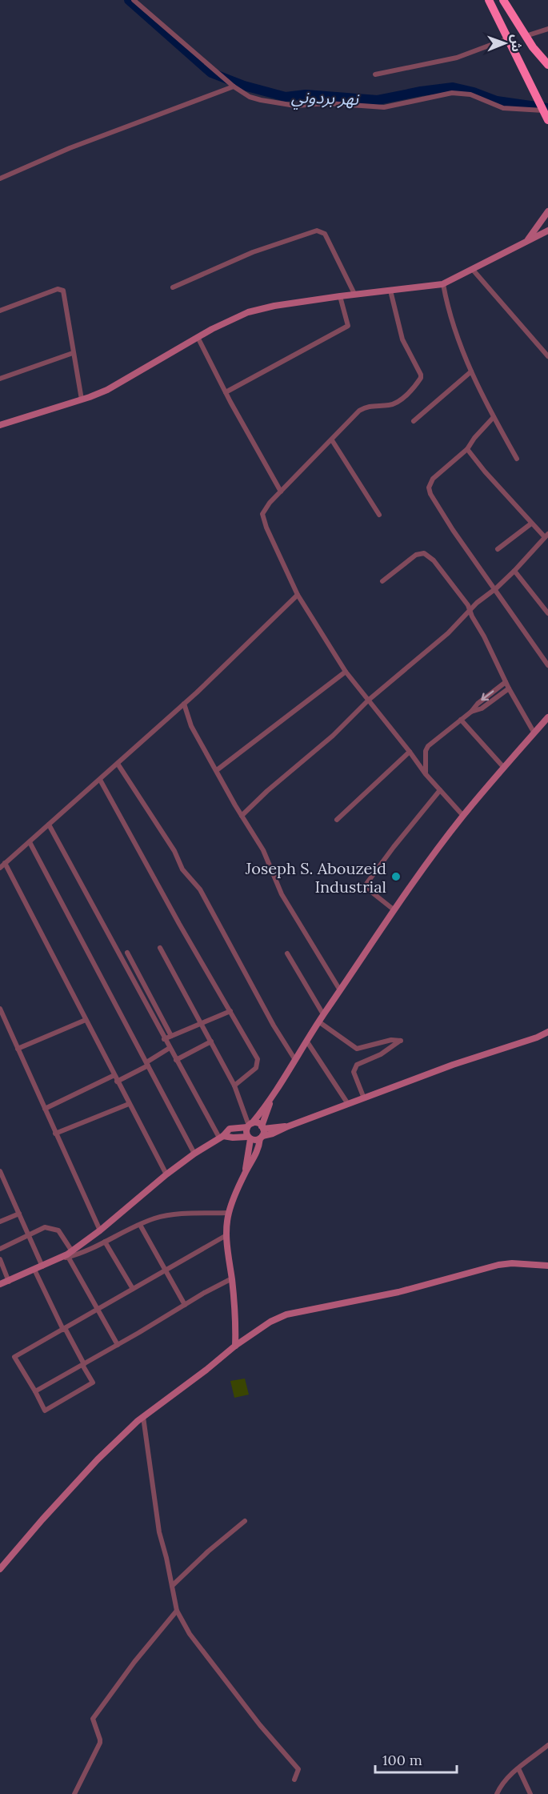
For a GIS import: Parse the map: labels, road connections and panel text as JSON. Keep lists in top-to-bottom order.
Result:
{
  "water": ["نهر بردوني"],
  "places": ["Joseph S. Abouzeid Industrial"],
  "scale_bar": "100 m",
  "north": "right"
}
